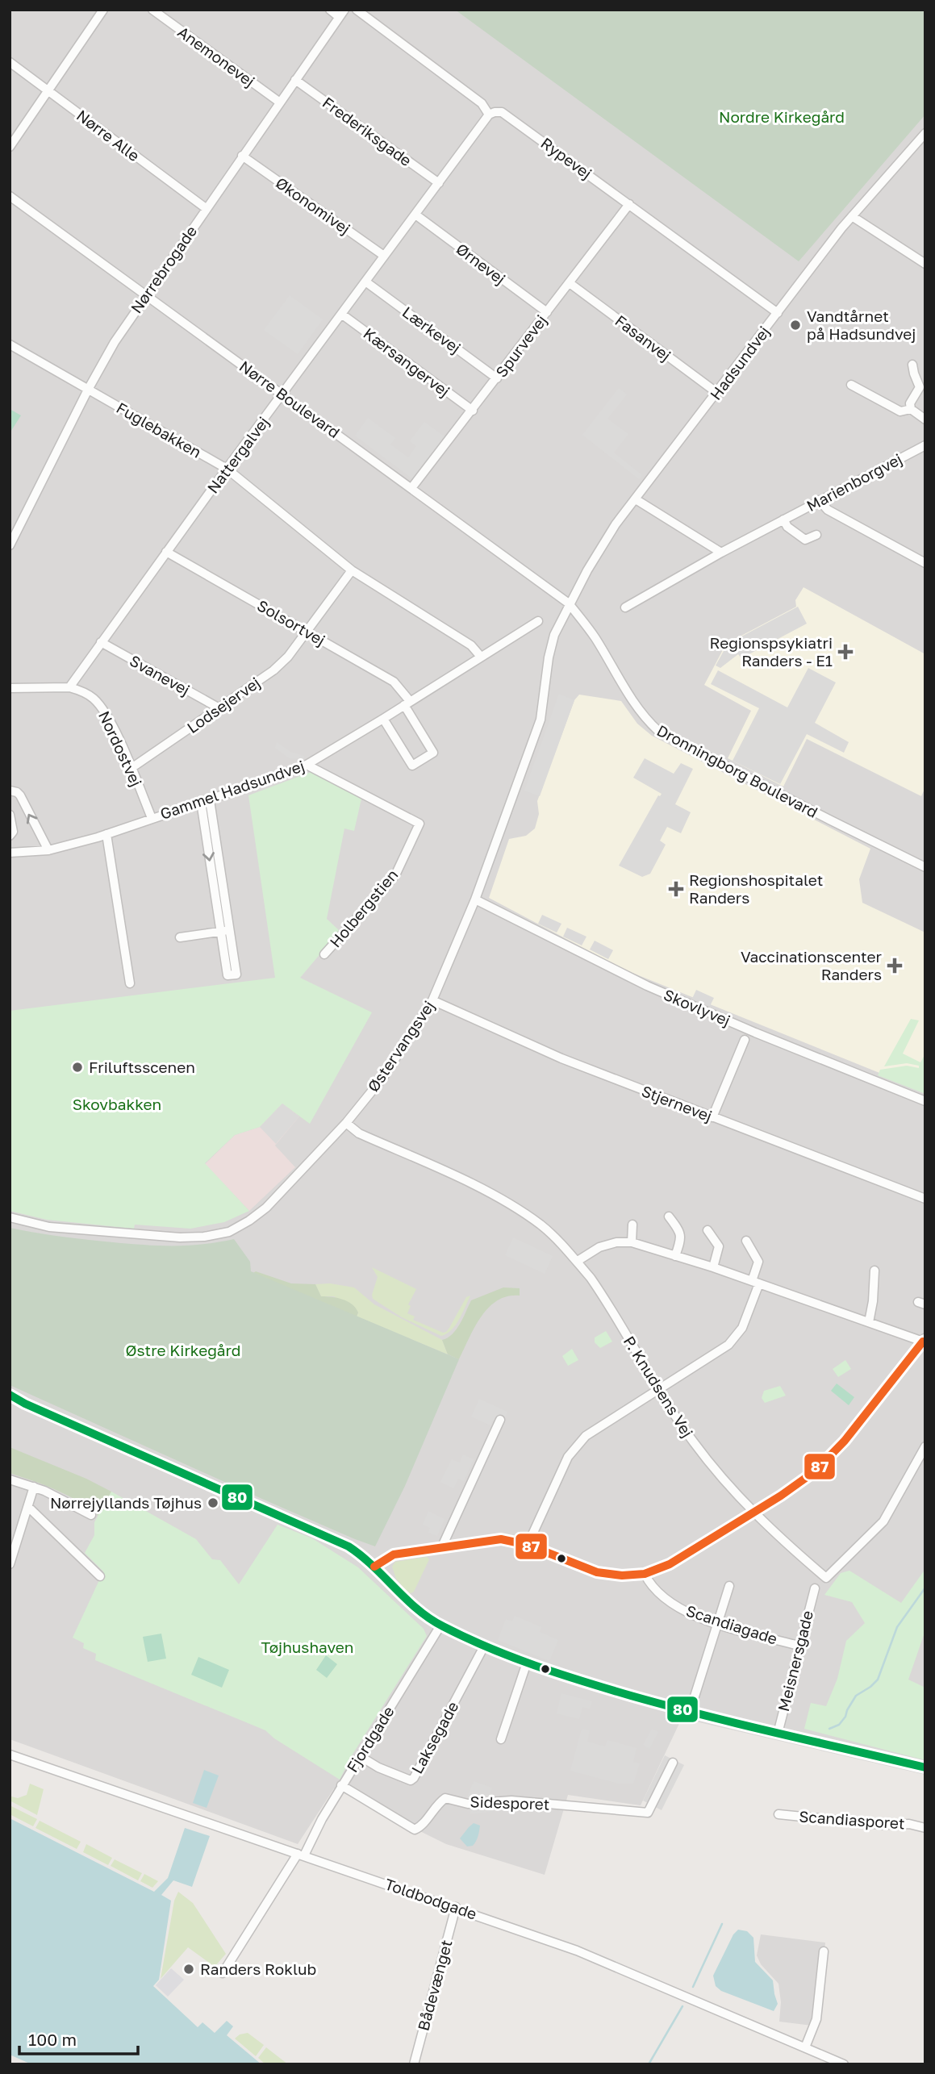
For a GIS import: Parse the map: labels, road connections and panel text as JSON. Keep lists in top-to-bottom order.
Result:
{
  "streets": {
    "street": [
      "Anemonevej",
      "Frederiksgade",
      "Nørre Alle",
      "Rypevej",
      "Økonomivej",
      "Ørnevej",
      "Nørrebrogade",
      "Lærkevej",
      "Fasanvej",
      "Spurvevej",
      "Kærsangervej",
      "Hadsundvej",
      "Nørre Boulevard",
      "Fuglebakken",
      "Nattergalvej",
      "Marienborgvej",
      "Solsortvej",
      "Svanevej",
      "Lodsejervej",
      "Nordostvej",
      "Dronningborg Boulevard",
      "Gammel Hadsundvej",
      "Holbergstien",
      "Skovlyvej",
      "Østervangsvej",
      "Stjernevej",
      "P. Knudsens Vej",
      "Scandiagade",
      "Meisnersgade",
      "Laksegade",
      "Fjordgade",
      "Sidesporet",
      "Scandiasporet",
      "Toldbodgade",
      "Bådevænget"
    ]
  },
  "crossings": [
    ["Anemonevej", "Nørrebrogade"],
    ["Frederiksgade", "Nørrebrogade"],
    ["Frederiksgade", "Nattergalvej"],
    ["Nørre Alle", "Nørrebrogade"],
    ["Rypevej", "Spurvevej"],
    ["Rypevej", "Hadsundvej"],
    ["Rypevej", "Nattergalvej"],
    ["Økonomivej", "Nørrebrogade"],
    ["Økonomivej", "Nattergalvej"],
    ["Ørnevej", "Spurvevej"],
    ["Ørnevej", "Nattergalvej"],
    ["Nørrebrogade", "Nørre Boulevard"],
    ["Nørrebrogade", "Fuglebakken"],
    ["Lærkevej", "Spurvevej"],
    ["Lærkevej", "Nattergalvej"],
    ["Fasanvej", "Spurvevej"],
    ["Fasanvej", "Hadsundvej"],
    ["Spurvevej", "Kærsangervej"],
    ["Spurvevej", "Nørre Boulevard"],
    ["Kærsangervej", "Nattergalvej"],
    ["Hadsundvej", "Nørre Boulevard"],
    ["Hadsundvej", "Dronningborg Boulevard"],
    ["Hadsundvej", "Østervangsvej"],
    ["Nørre Boulevard", "Nattergalvej"],
    ["Nørre Boulevard", "Dronningborg Boulevard"],
    ["Nørre Boulevard", "Østervangsvej"],
    ["Fuglebakken", "Nattergalvej"],
    ["Fuglebakken", "Gammel Hadsundvej"],
    ["Nattergalvej", "Solsortvej"],
    ["Nattergalvej", "Svanevej"],
    ["Nattergalvej", "Nordostvej"],
    ["Solsortvej", "Lodsejervej"],
    ["Solsortvej", "Gammel Hadsundvej"],
    ["Svanevej", "Lodsejervej"],
    ["Lodsejervej", "Nordostvej"],
    ["Nordostvej", "Gammel Hadsundvej"],
    ["Dronningborg Boulevard", "Østervangsvej"],
    ["Gammel Hadsundvej", "Holbergstien"],
    ["Skovlyvej", "Østervangsvej"],
    ["Østervangsvej", "Stjernevej"],
    ["Østervangsvej", "P. Knudsens Vej"],
    ["Scandiagade", "Meisnersgade"],
    ["Laksegade", "Fjordgade"],
    ["Fjordgade", "Sidesporet"],
    ["Fjordgade", "Toldbodgade"],
    ["Toldbodgade", "Bådevænget"]
  ],
  "parks": [
    "Nordre Kirkegård",
    "Skovbakken",
    "Østre Kirkegård",
    "Tøjhushaven"
  ],
  "places": {
    "other": [
      "Vandtårnet på Hadsundvej",
      "Friluftsscenen",
      "Nørrejyllands Tøjhus",
      "Randers Roklub"
    ],
    "health": ["Regionspsykiatri Randers - E1", "Regionshospitalet Randers", "Vaccinationscenter Randers"]
  },
  "lines": ["transit line 87", "transit line 80"],
  "scale_bar": "100 m"
}
